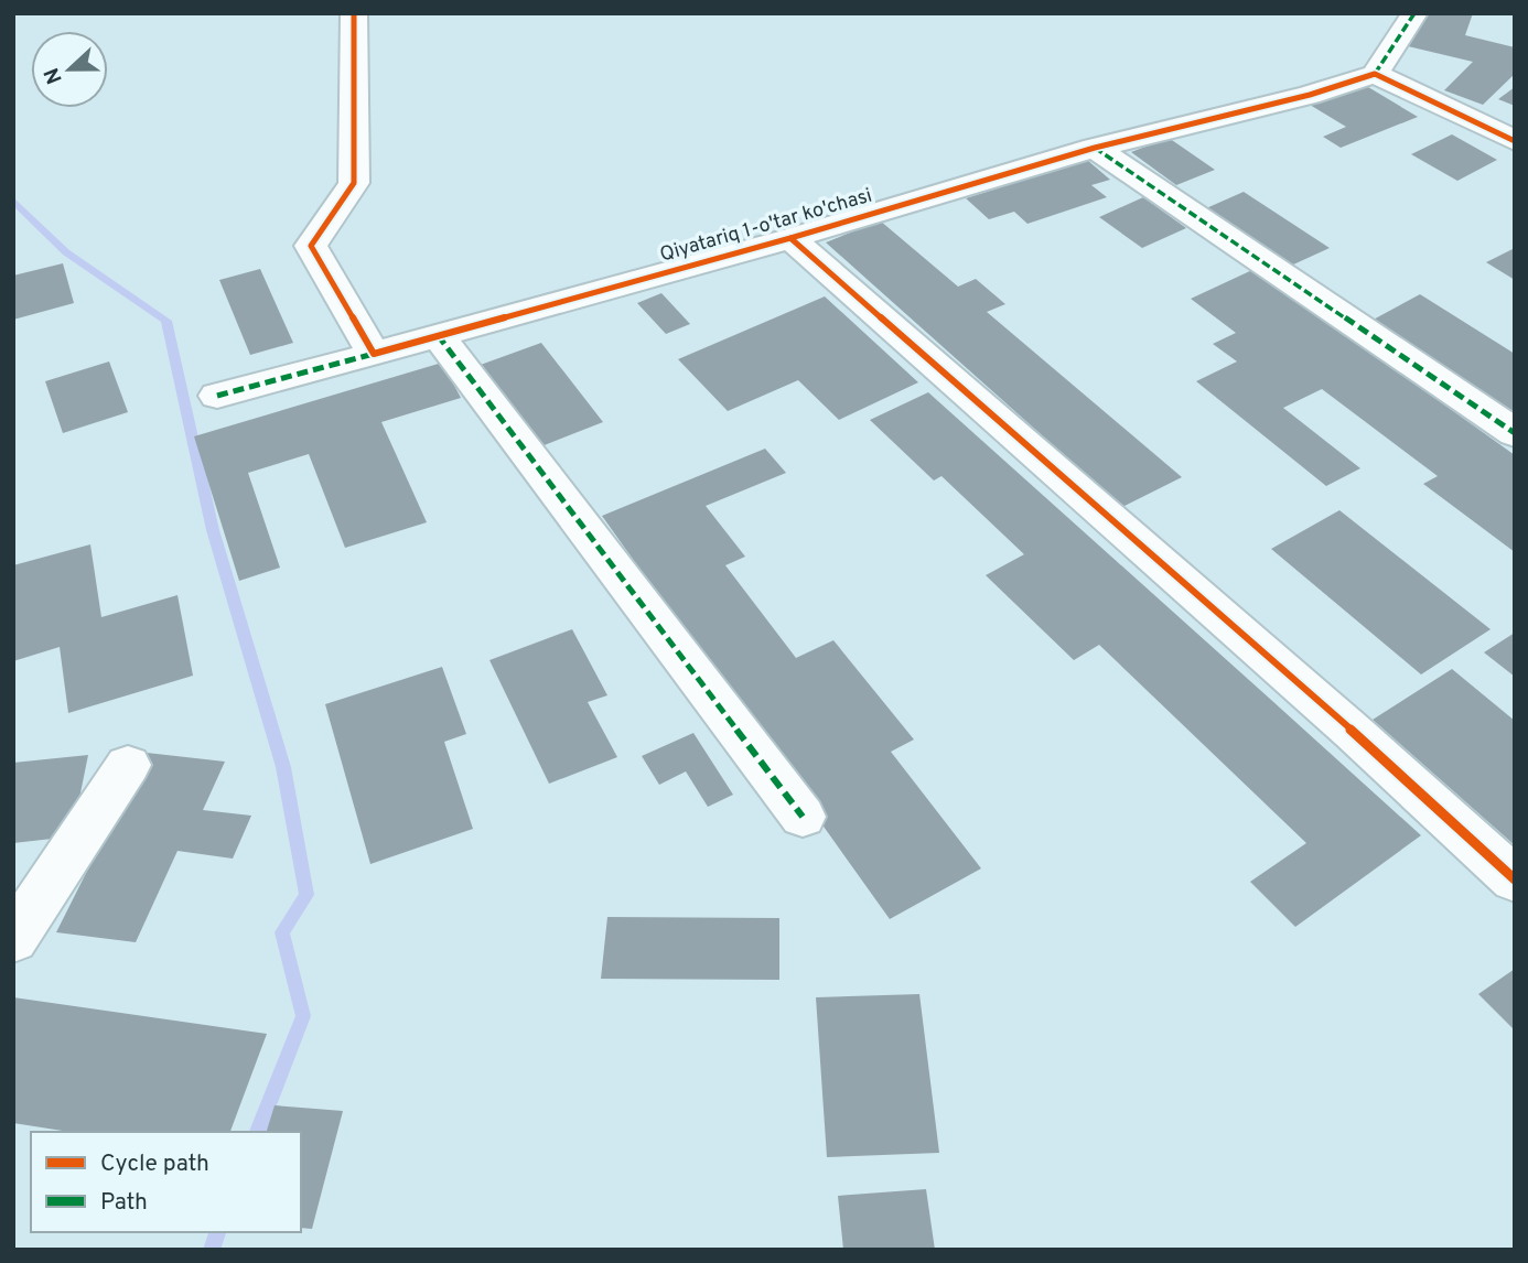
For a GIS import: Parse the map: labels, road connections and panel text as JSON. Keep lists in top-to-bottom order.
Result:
{
  "streets": {
    "street": ["Qiyatariq 1-o'tar ko'chasi"]
  },
  "legend": ["Cycle path", "Path"],
  "north": "left"
}
